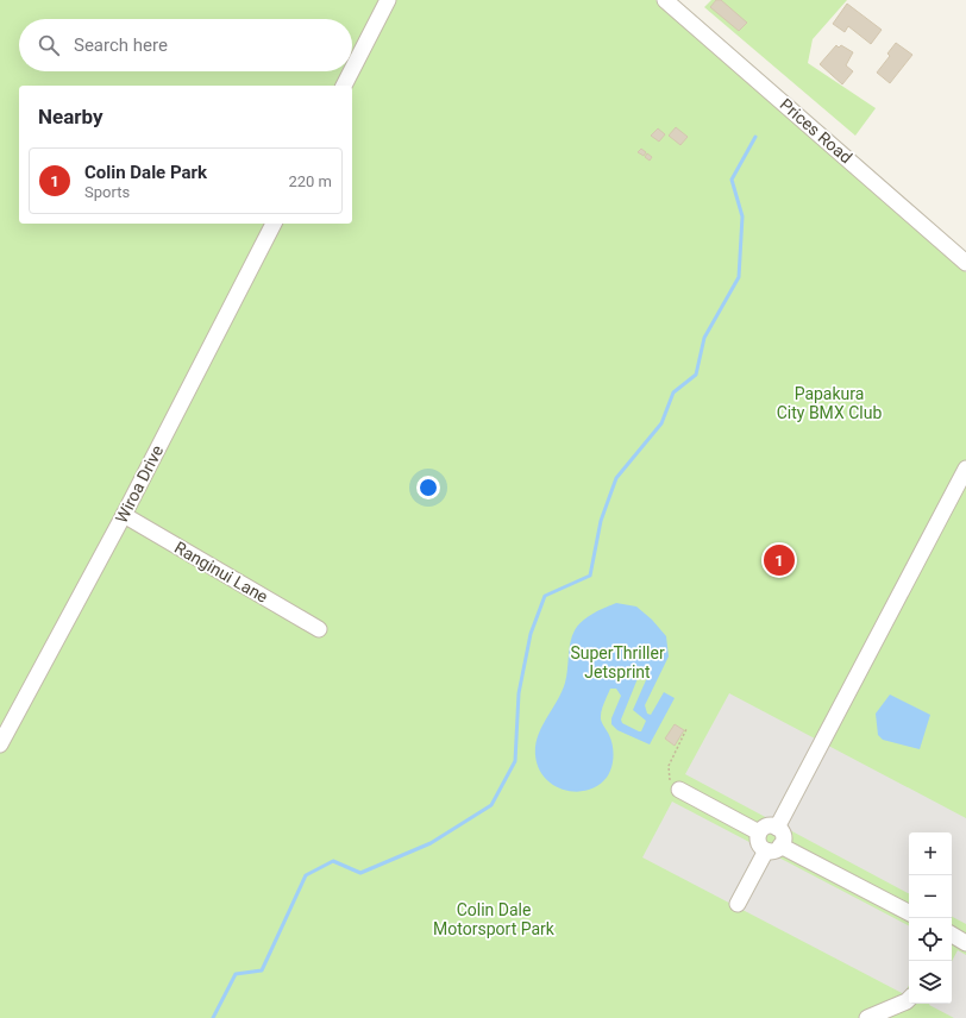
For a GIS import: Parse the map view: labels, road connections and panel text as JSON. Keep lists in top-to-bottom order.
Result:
{
  "streets": {
    "street": ["Prices Road", "Wiroa Drive", "Ranginui Lane"]
  },
  "crossings": [
    ["Wiroa Drive", "Ranginui Lane"]
  ],
  "parks": ["Papakura City BMX Club", "SuperThriller Jetsprint", "Colin Dale Motorsport Park"],
  "page": {
    "search": "Search here",
    "heading": "Nearby",
    "list": [
      {
        "mark": "1",
        "name": "Colin Dale Park",
        "note": "Sports",
        "value": "220 m"
      }
    ],
    "pins": "1",
    "map_buttons": ["+", "−"]
  }
}
